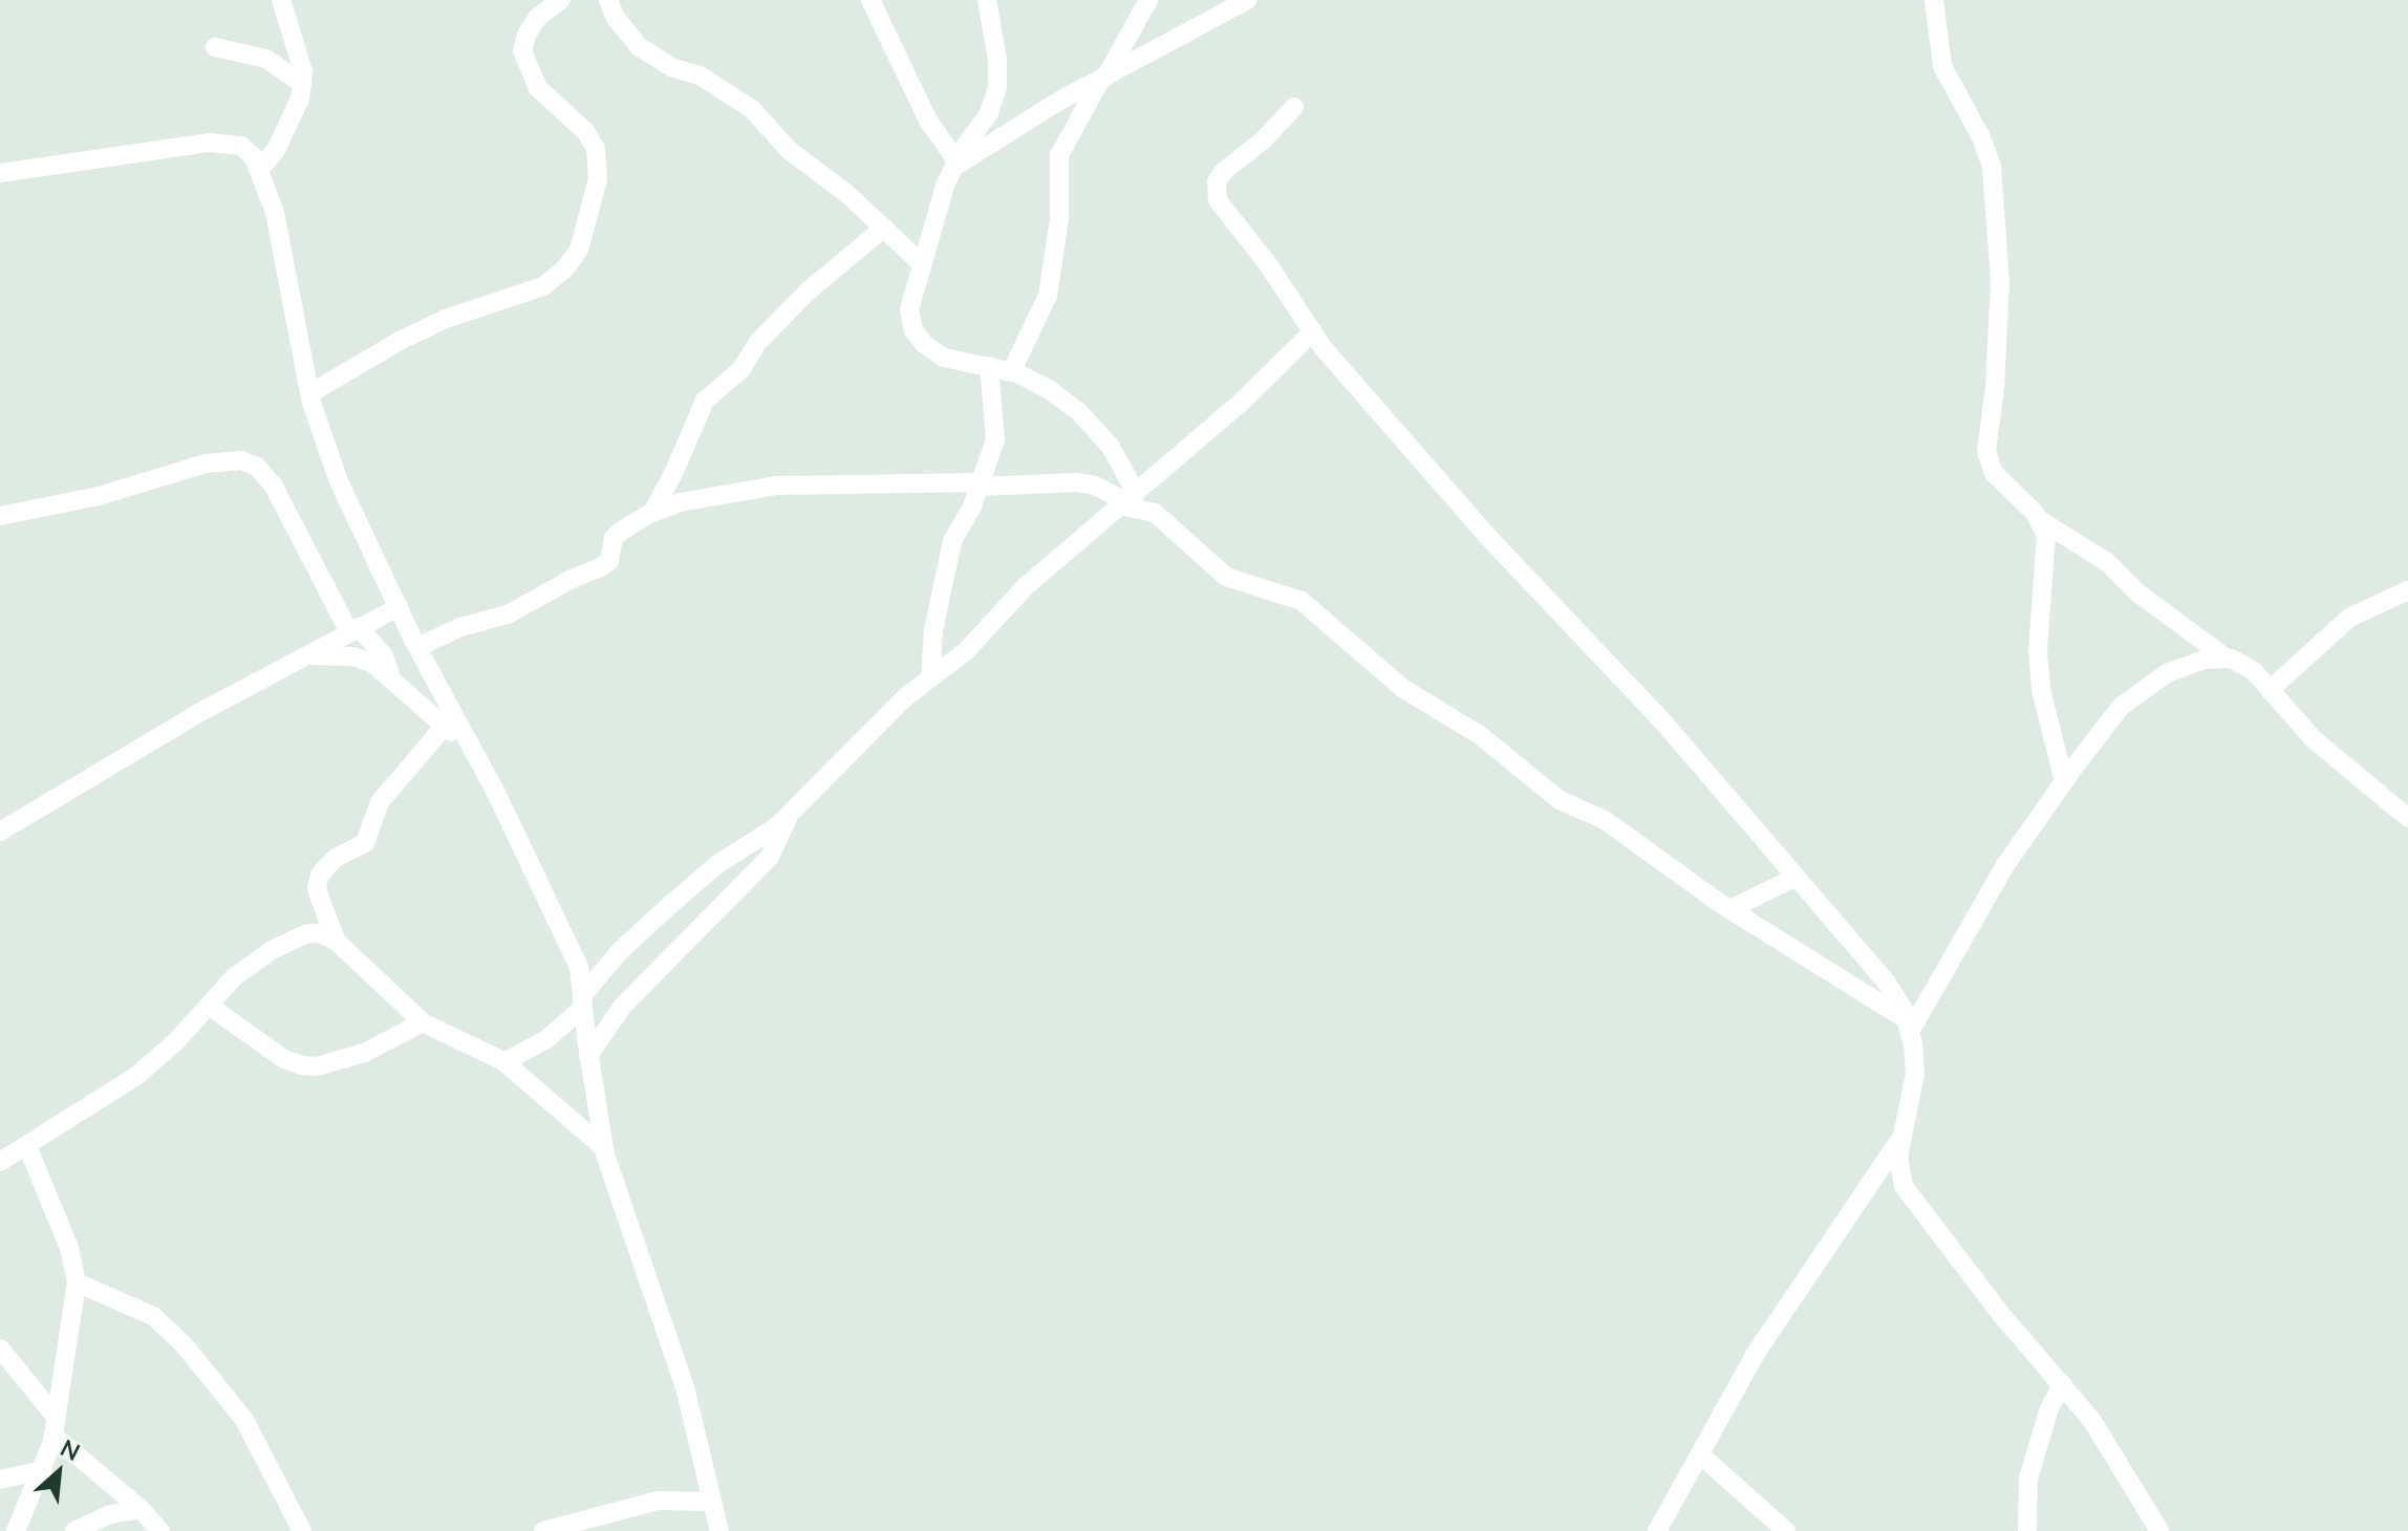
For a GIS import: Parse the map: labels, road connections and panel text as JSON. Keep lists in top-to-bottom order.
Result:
{
  "north": "top right"
}
